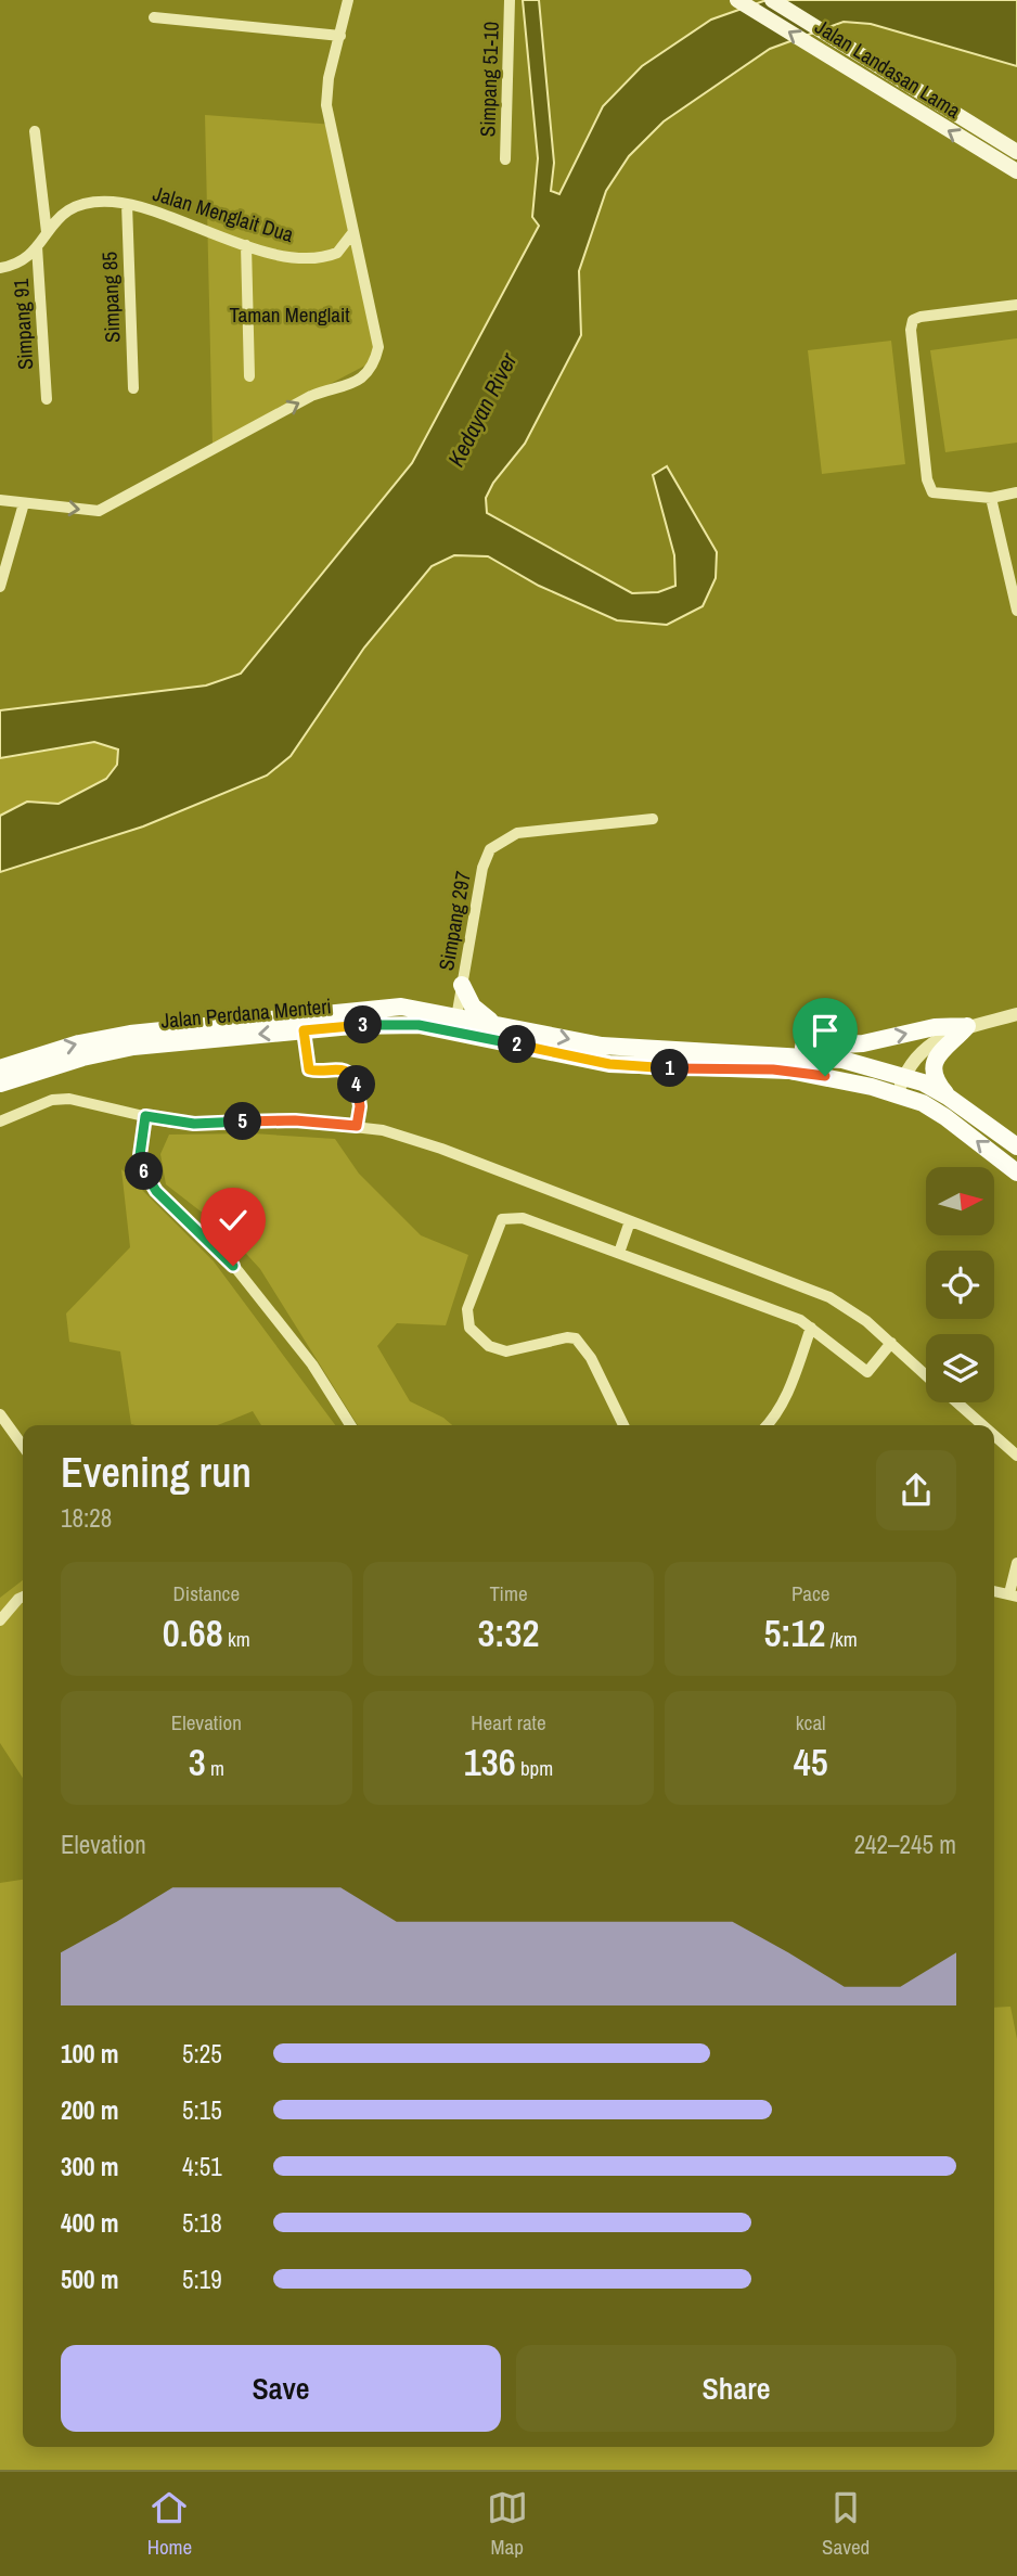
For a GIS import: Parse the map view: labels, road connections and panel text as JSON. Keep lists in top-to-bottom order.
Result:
{
  "streets": {
    "main road": ["Jalan Landasan Lama", "Jalan Perdana Menteri"],
    "street": [
      "Simpang 51-10",
      "Jalan Menglait Dua",
      "Simpang 85",
      "Simpang 91",
      "Simpang 297"
    ]
  },
  "crossings": [
    ["Jalan Menglait Dua", "Simpang 85"],
    ["Jalan Menglait Dua", "Simpang 91"],
    ["Simpang 297", "Jalan Perdana Menteri"]
  ],
  "water": ["Kedayan River"],
  "parks": ["Taman Menglait"],
  "north": "right",
  "page": {
    "pins": [
      "3",
      "2",
      "1",
      "4",
      "5",
      "6"
    ],
    "heading": ["Evening run", "18:28"],
    "stats": [
      ["Distance", "0.68 km"],
      ["Time", "3:32"],
      ["Pace", "5:12 /km"],
      ["Elevation", "3 m"],
      ["Heart rate", "136 bpm"],
      ["kcal", "45"]
    ],
    "chart": ["Elevation", "242–245 m"],
    "list": [
      {
        "name": "100 m",
        "note": "5:25"
      },
      {
        "name": "200 m",
        "note": "5:15"
      },
      {
        "name": "300 m",
        "note": "4:51"
      },
      {
        "name": "400 m",
        "note": "5:18"
      },
      {
        "name": "500 m",
        "note": "5:19"
      }
    ],
    "buttons": ["Save", "Share"],
    "tabs": ["Home", "Map", "Saved"]
  }
}
